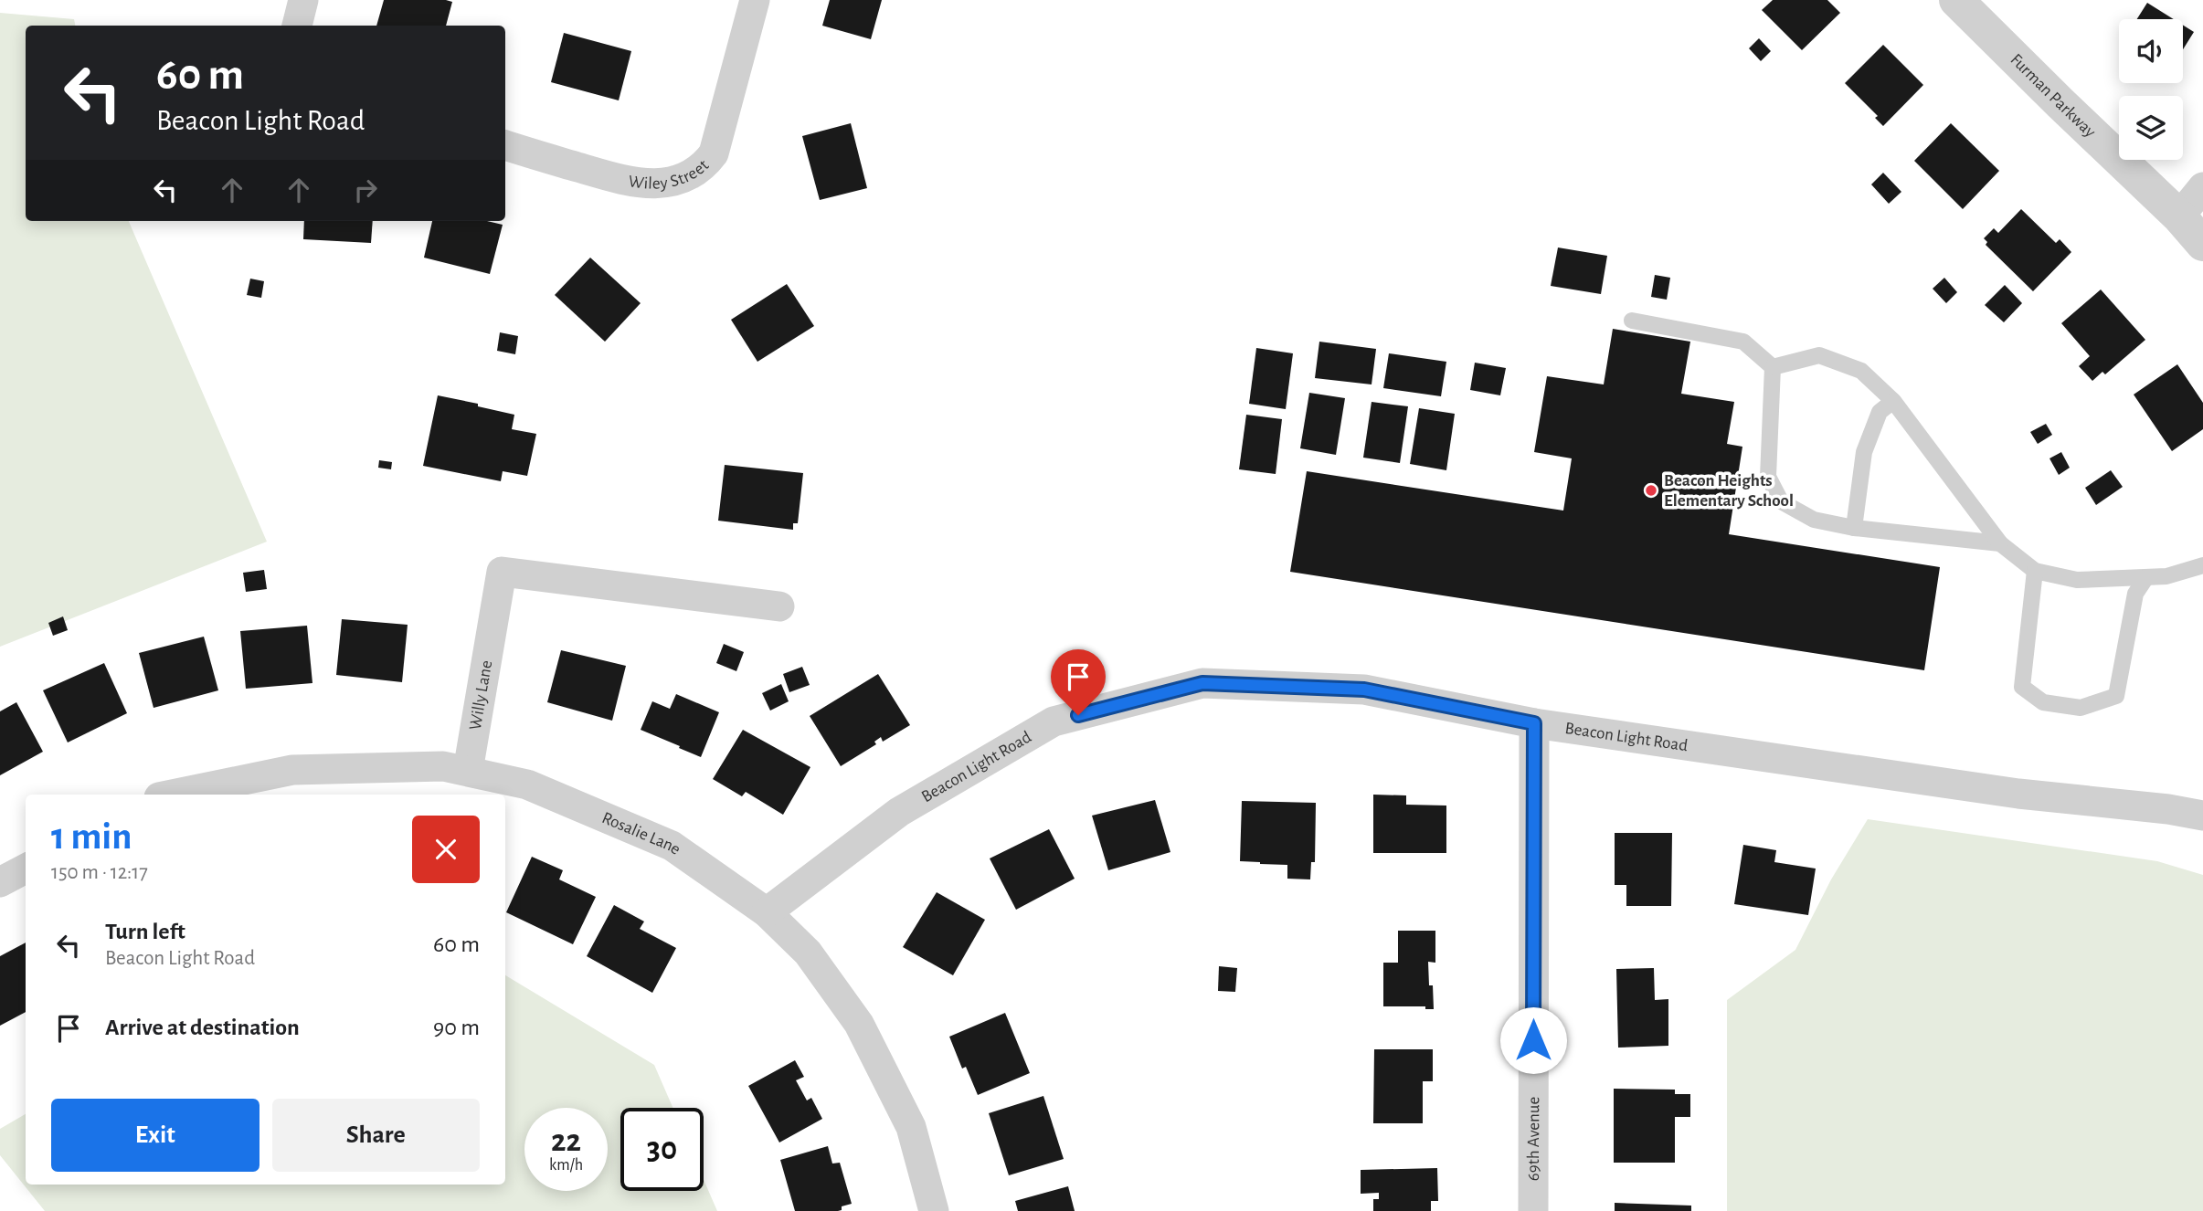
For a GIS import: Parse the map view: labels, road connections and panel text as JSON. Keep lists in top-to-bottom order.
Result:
{
  "streets": {
    "street": [
      "Furman Parkway",
      "Wiley Street",
      "Willy Lane",
      "Beacon Light Road",
      "Rosalie Lane",
      "69th Avenue"
    ]
  },
  "crossings": [
    ["Willy Lane", "Rosalie Lane"],
    ["Beacon Light Road", "Rosalie Lane"],
    ["Beacon Light Road", "69th Avenue"]
  ],
  "places": ["Beacon Heights Elementary School"],
  "page": {
    "turn": ["60 m", "Beacon Light Road"],
    "heading": ["1 min", "150 m · 12:17"],
    "list": [
      {
        "name": "Turn left",
        "note": "Beacon Light Road",
        "value": "60 m"
      },
      {
        "name": "Arrive at destination",
        "value": "90 m"
      }
    ],
    "buttons": ["Exit", "Share"],
    "speed": "22 km/h",
    "limit": "30"
  }
}
